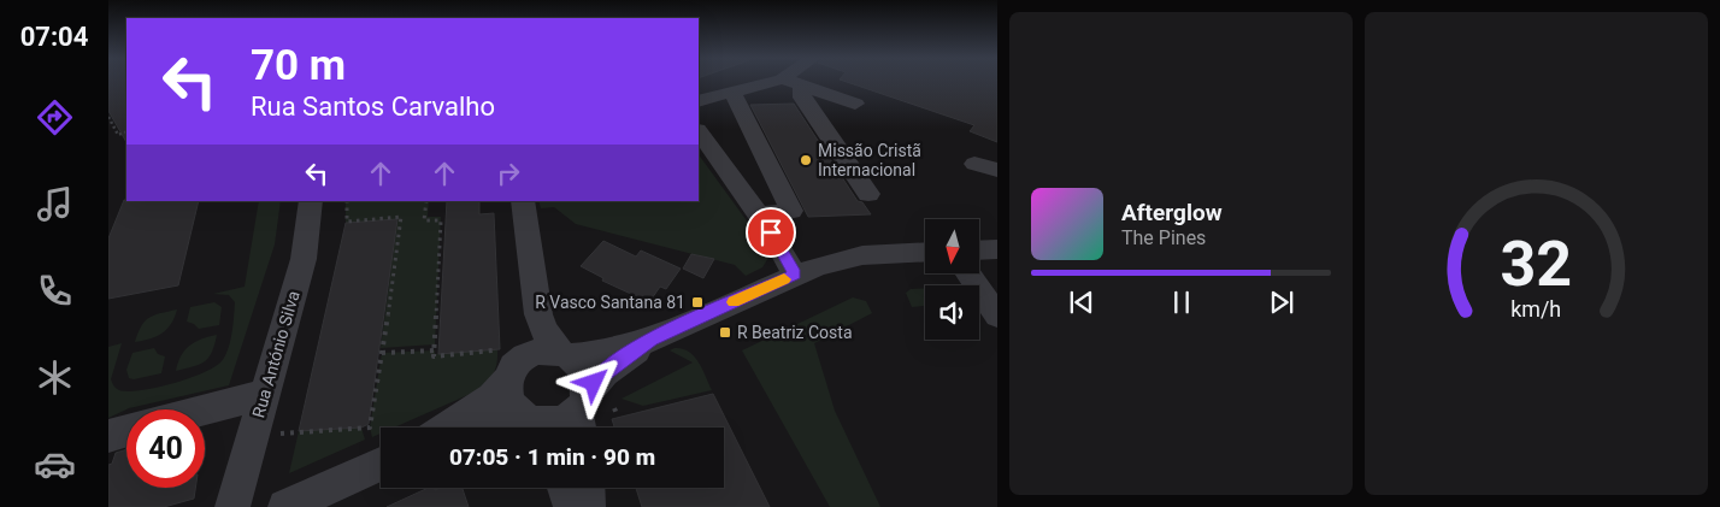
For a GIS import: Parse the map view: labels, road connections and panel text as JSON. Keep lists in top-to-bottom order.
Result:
{
  "streets": {
    "street": ["Rua António Silva"]
  },
  "places": {
    "other": ["Missão Cristã Internacional"],
    "transit": ["R Vasco Santana 81", "R Beatriz Costa"]
  },
  "north": "bottom",
  "page": {
    "tabs": "07:04",
    "turn": ["70 m", "Rua Santos Carvalho"],
    "song": ["Afterglow", "The Pines"],
    "limit": "40",
    "trip": "07:05 · 1 min · 90 m",
    "gauge": ["32", "km/h"]
  }
}
